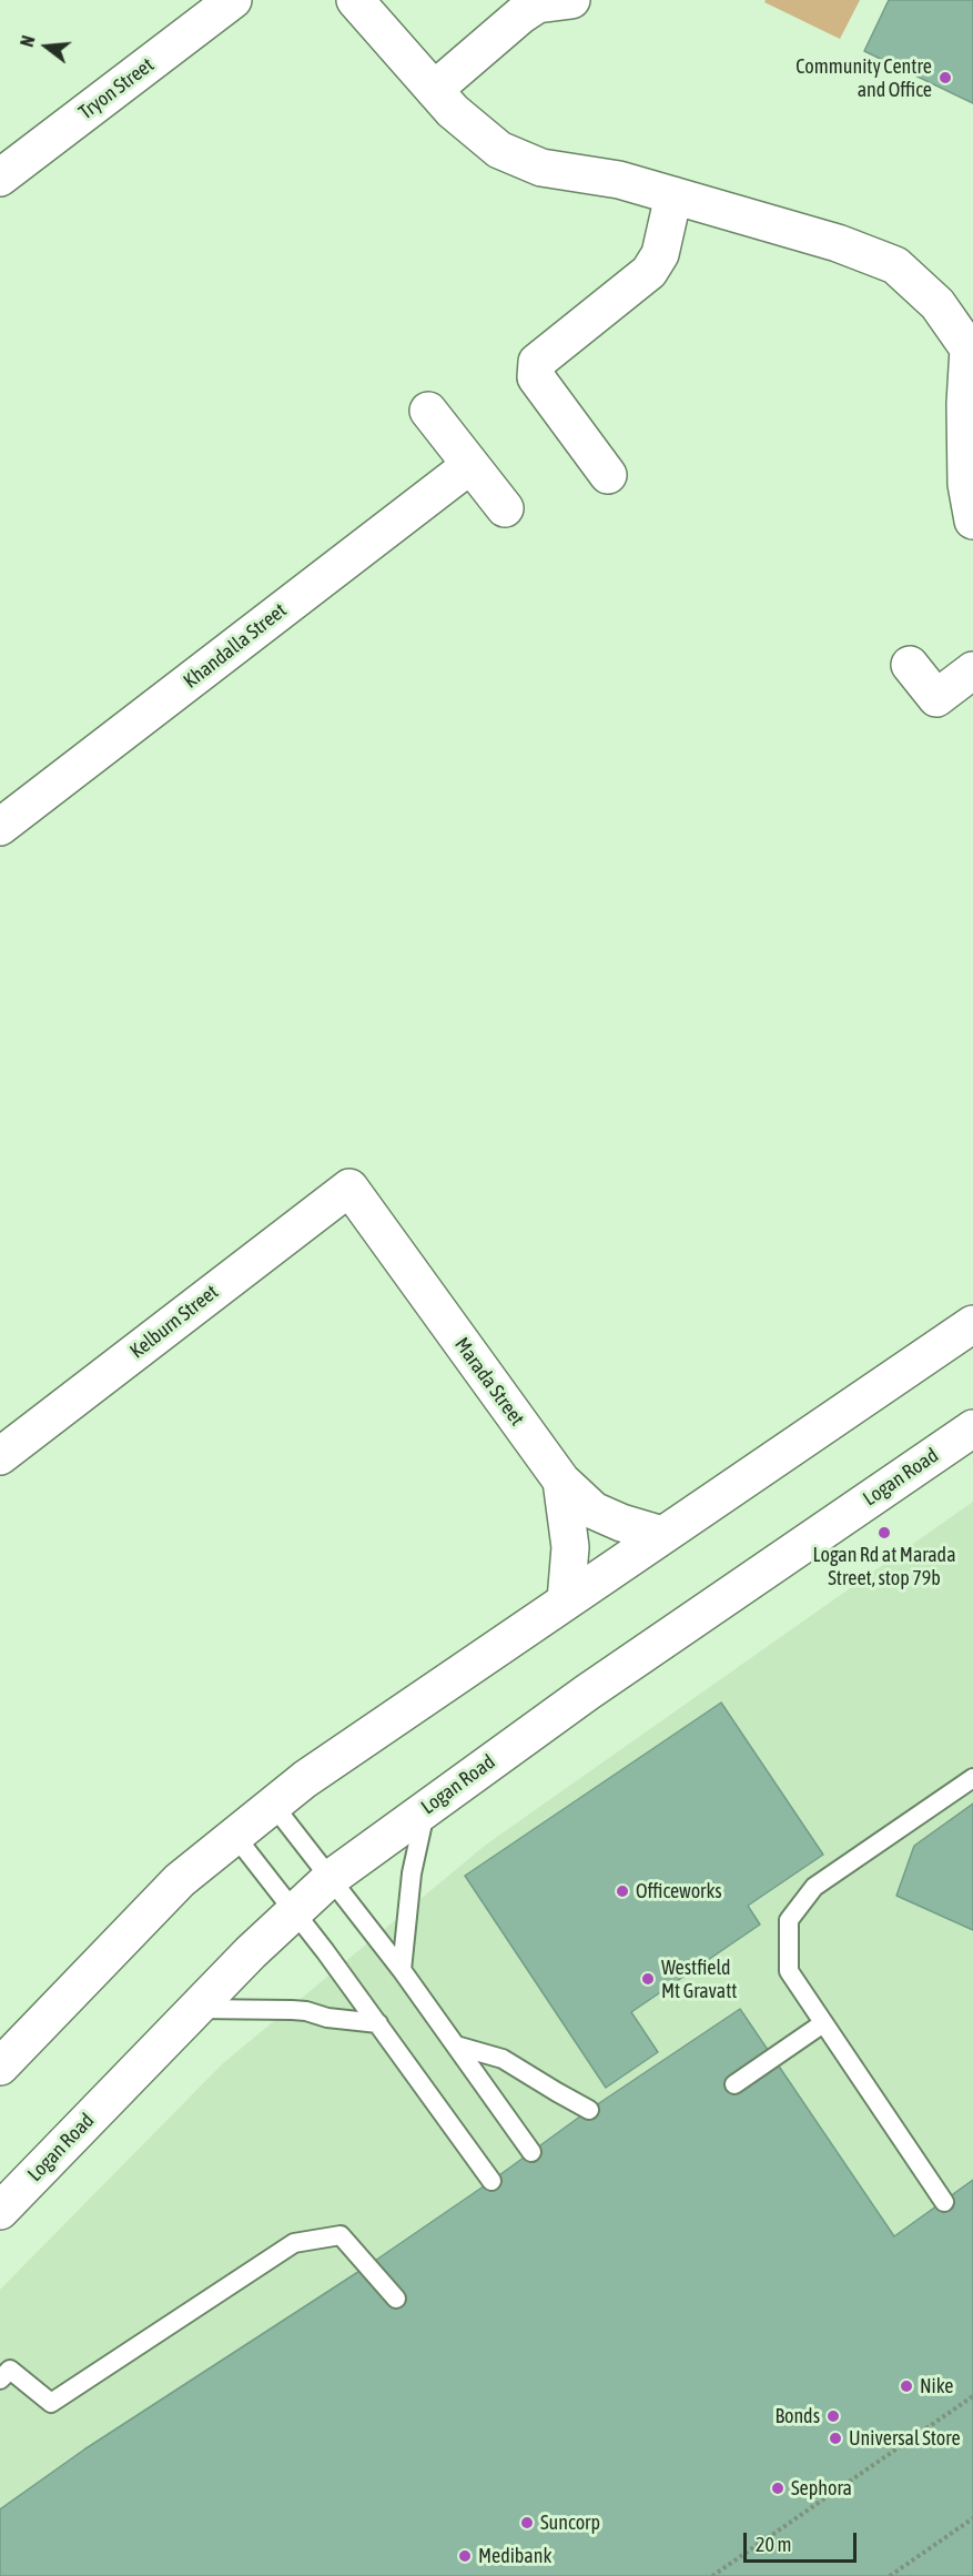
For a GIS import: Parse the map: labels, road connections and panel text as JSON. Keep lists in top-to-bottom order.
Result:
{
  "streets": {
    "street": [
      "Tryon Street",
      "Khandalla Street",
      "Kelburn Street",
      "Marada Street",
      "Logan Road"
    ]
  },
  "crossings": [
    ["Kelburn Street", "Marada Street"]
  ],
  "places": [
    "Community Centre and Office",
    "Logan Rd at Marada Street, stop 79b",
    "Officeworks",
    "Westfield Mt Gravatt",
    "Nike",
    "Bonds",
    "Universal Store",
    "Sephora",
    "Suncorp",
    "Medibank"
  ],
  "scale_bar": "20 m",
  "north": "left"
}
